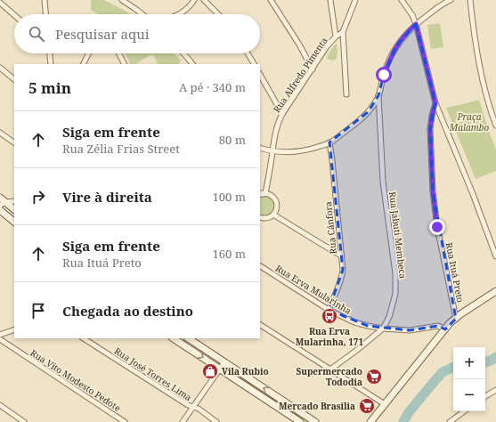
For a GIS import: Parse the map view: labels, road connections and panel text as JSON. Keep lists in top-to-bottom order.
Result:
{
  "streets": {
    "street": [
      "Rua Alfredo Pimenta",
      "Rua Cánfora",
      "Rua Jabuti Membeca",
      "Rua Ituá Preto",
      "Rua Erva Mularinha",
      "Rua José Torres Lima",
      "Rua Vito Modesto Pedote"
    ]
  },
  "crossings": [
    ["Rua Cánfora", "Rua Erva Mularinha"],
    ["Rua Jabuti Membeca", "Rua Erva Mularinha"]
  ],
  "parks": ["Praça Malambo"],
  "places": {
    "bus stop": ["Rua Erva Mularinha, 171"],
    "shop": ["Vila Rubio"],
    "supermarket": ["Supermercado Tododia", "Mercado Brasilia"]
  },
  "page": {
    "search": "Pesquisar aqui",
    "heading": ["5 min", "A pé · 340 m"],
    "list": [
      ["Siga em frente", "Rua Zélia Frias Street", "80 m"],
      ["Vire à direita", "100 m"],
      ["Siga em frente", "Rua Ituá Preto", "160 m"],
      "Chegada ao destino"
    ],
    "map_buttons": ["+", "−"]
  }
}
